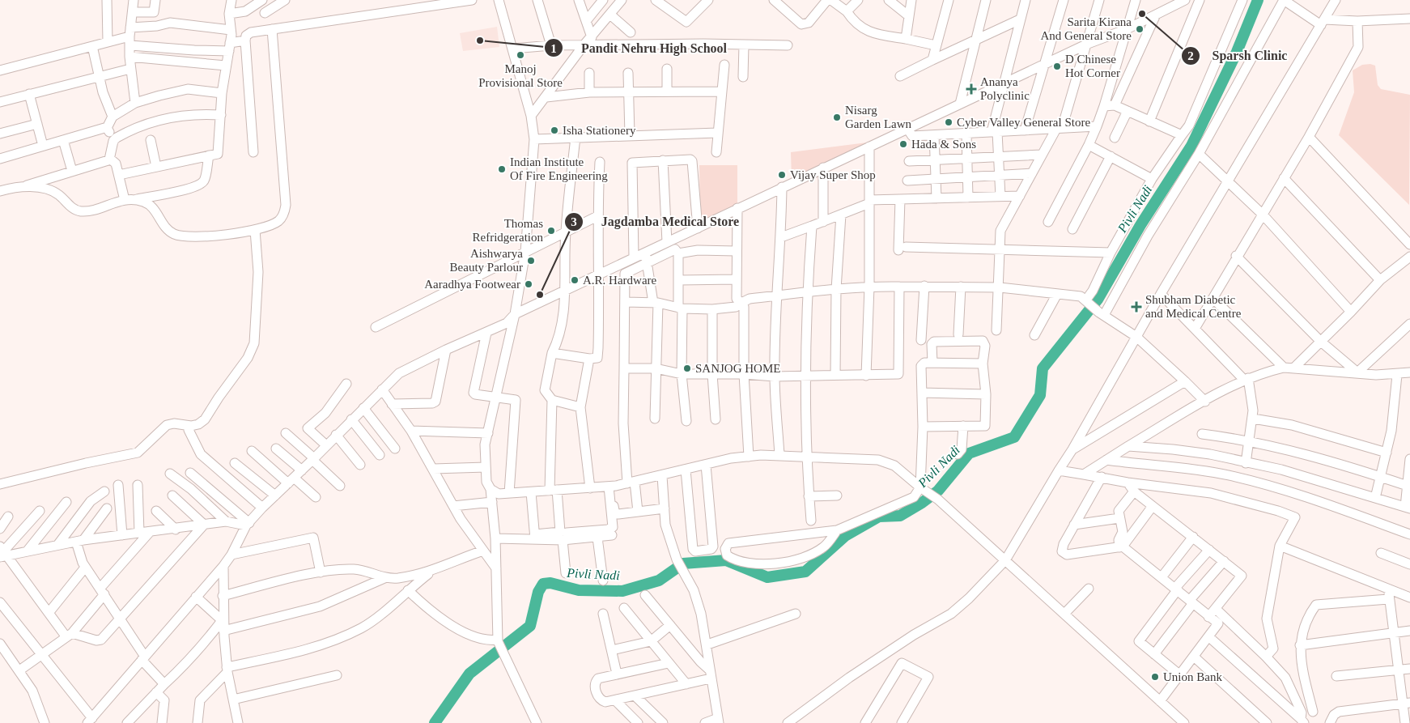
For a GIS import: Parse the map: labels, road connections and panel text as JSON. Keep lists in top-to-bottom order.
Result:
{
  "water": ["Pivli Nadi"],
  "places": {
    "other": [
      "Sparsh Clinic",
      "Sarita Kirana And General Store",
      "Pandit Nehru High School",
      "Manoj Provisional Store",
      "D Chinese Hot Corner",
      "Nisarg Garden Lawn",
      "Cyber Valley General Store",
      "Isha Stationery",
      "Hada & Sons",
      "Indian Institute Of Fire Engineering",
      "Vijay Super Shop",
      "Thomas Refridgeration",
      "Aishwarya Beauty Parlour",
      "A.R. Hardware",
      "Aaradhya Footwear",
      "Jagdamba Medical Store",
      "SANJOG HOME",
      "Union Bank"
    ],
    "health": ["Ananya Polyclinic", "Shubham Diabetic and Medical Centre"]
  }
}
